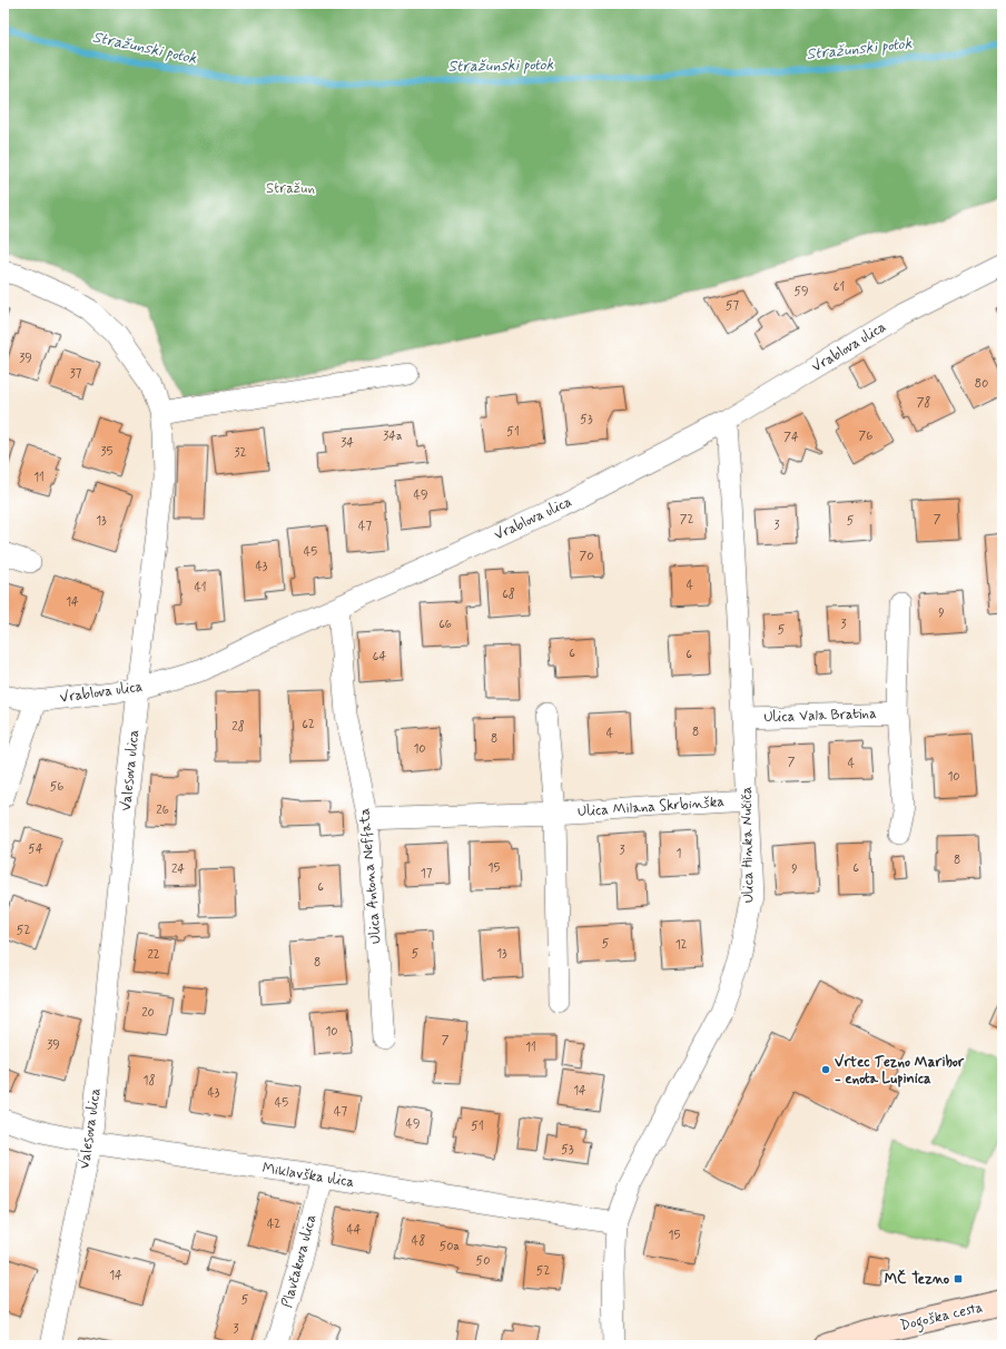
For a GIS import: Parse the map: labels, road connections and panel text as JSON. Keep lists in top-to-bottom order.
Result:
{
  "streets": {
    "street": [
      "Vrablova ulica",
      "Ulica Vala Bratina",
      "Valesova ulica",
      "Ulica Milana Skrbinška",
      "Ulica Hinka Nučiča",
      "Ulica Antona Neffata",
      "Miklavška ulica",
      "Plavčakova ulica",
      "Dogoška cesta"
    ]
  },
  "crossings": [
    ["Vrablova ulica", "Valesova ulica"],
    ["Vrablova ulica", "Ulica Hinka Nučiča"],
    ["Vrablova ulica", "Ulica Antona Neffata"],
    ["Ulica Vala Bratina", "Ulica Hinka Nučiča"],
    ["Valesova ulica", "Miklavška ulica"],
    ["Ulica Milana Skrbinška", "Ulica Hinka Nučiča"],
    ["Ulica Milana Skrbinška", "Ulica Antona Neffata"],
    ["Ulica Hinka Nučiča", "Miklavška ulica"],
    ["Miklavška ulica", "Plavčakova ulica"]
  ],
  "water": ["Stražunski potok"],
  "parks": ["Stražun"],
  "places": {
    "other": ["Vrtec Tezno Maribor - enota Lupinica"],
    "transit": ["MČ Tezno"]
  },
  "house_numbers": [
    "61",
    "59",
    "57",
    "39",
    "37",
    "80",
    "78",
    "53",
    "51",
    "34a",
    "76",
    "74",
    "34",
    "35",
    "32",
    "11",
    "49",
    "72",
    "7",
    "13",
    "5",
    "3",
    "47",
    "45",
    "70",
    "43",
    "4",
    "41",
    "68",
    "14",
    "9",
    "66",
    "3",
    "5",
    "6",
    "6",
    "64",
    "62",
    "28",
    "8",
    "4",
    "8",
    "10",
    "7",
    "4",
    "10",
    "56",
    "26",
    "54",
    "3",
    "1",
    "8",
    "15",
    "6",
    "24",
    "9",
    "17",
    "6",
    "52",
    "5",
    "12",
    "5",
    "13",
    "22",
    "8",
    "20",
    "10",
    "7",
    "39",
    "11",
    "18",
    "14",
    "43",
    "45",
    "47",
    "49",
    "51",
    "53",
    "42",
    "44",
    "15",
    "48",
    "50a",
    "50",
    "52",
    "14",
    "5",
    "3"
  ]
}
